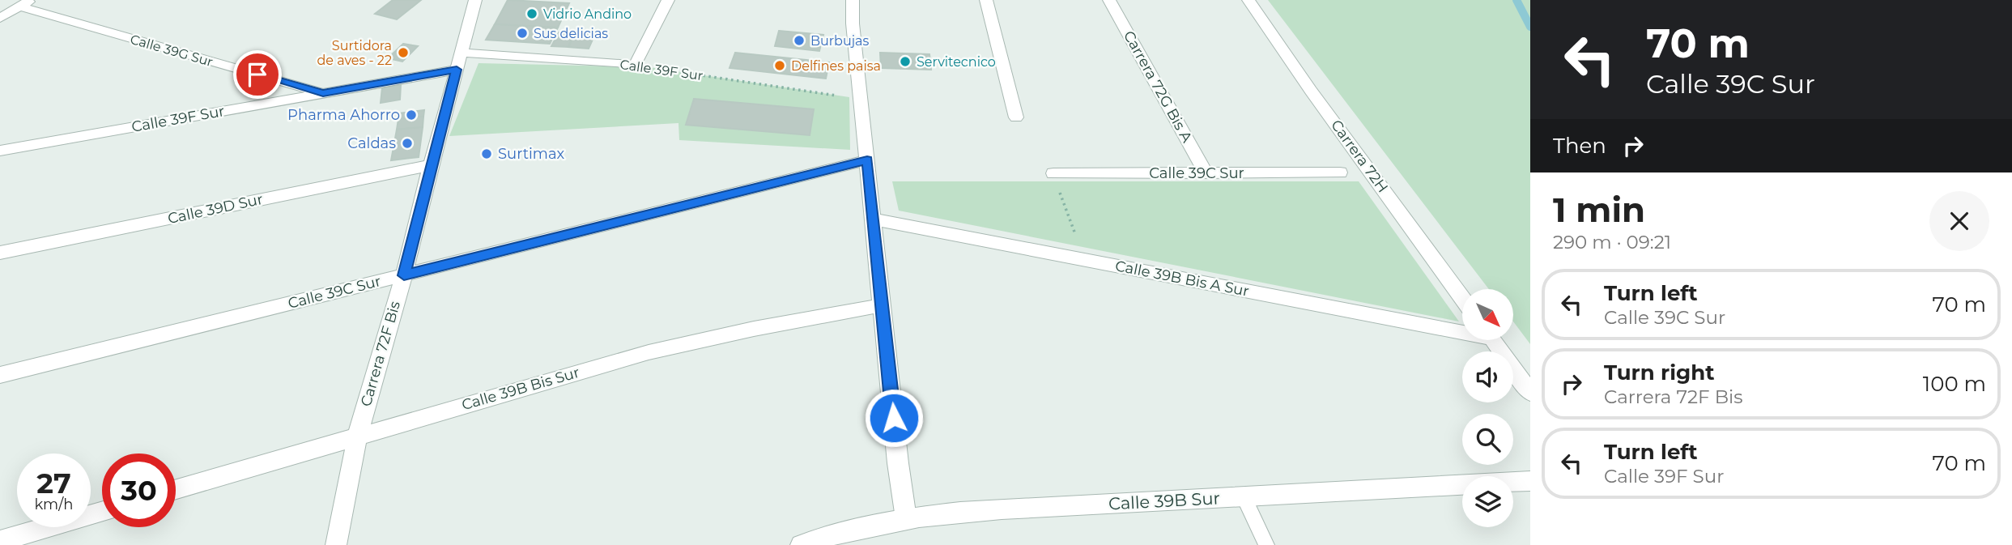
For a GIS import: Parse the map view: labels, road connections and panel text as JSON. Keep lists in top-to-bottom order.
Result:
{
  "streets": {
    "street": [
      "Calle 39G Sur",
      "Calle 39F Sur",
      "Carrera 72G Bis A",
      "Carrera 72H",
      "Calle 39C Sur",
      "Calle 39D Sur",
      "Calle 39B Bis A Sur",
      "Carrera 72F Bis",
      "Calle 39B Bis Sur",
      "Calle 39B Sur"
    ]
  },
  "crossings": [
    ["Calle 39G Sur", "Calle 39F Sur"],
    ["Calle 39F Sur", "Carrera 72F Bis"],
    ["Carrera 72G Bis A", "Calle 39C Sur"],
    ["Calle 39C Sur", "Carrera 72F Bis"],
    ["Calle 39D Sur", "Carrera 72F Bis"],
    ["Carrera 72F Bis", "Calle 39B Bis Sur"]
  ],
  "places": [
    "Vidrio Andino",
    "Sus delicias",
    "Burbujas",
    "Surtidora de aves - 22",
    "Servitecnico",
    "Delfines paisa",
    "Pharma Ahorro",
    "Caldas",
    "Surtimax"
  ],
  "north": "bottom right",
  "page": {
    "turn": ["70 m", "Calle 39C Sur"],
    "then": "Then",
    "heading": ["1 min", "290 m · 09:21"],
    "list": [
      {
        "name": "Turn left",
        "note": "Calle 39C Sur",
        "value": "70 m"
      },
      {
        "name": "Turn right",
        "note": "Carrera 72F Bis",
        "value": "100 m"
      },
      {
        "name": "Turn left",
        "note": "Calle 39F Sur",
        "value": "70 m"
      }
    ],
    "speed": "27 km/h",
    "limit": "30"
  }
}
